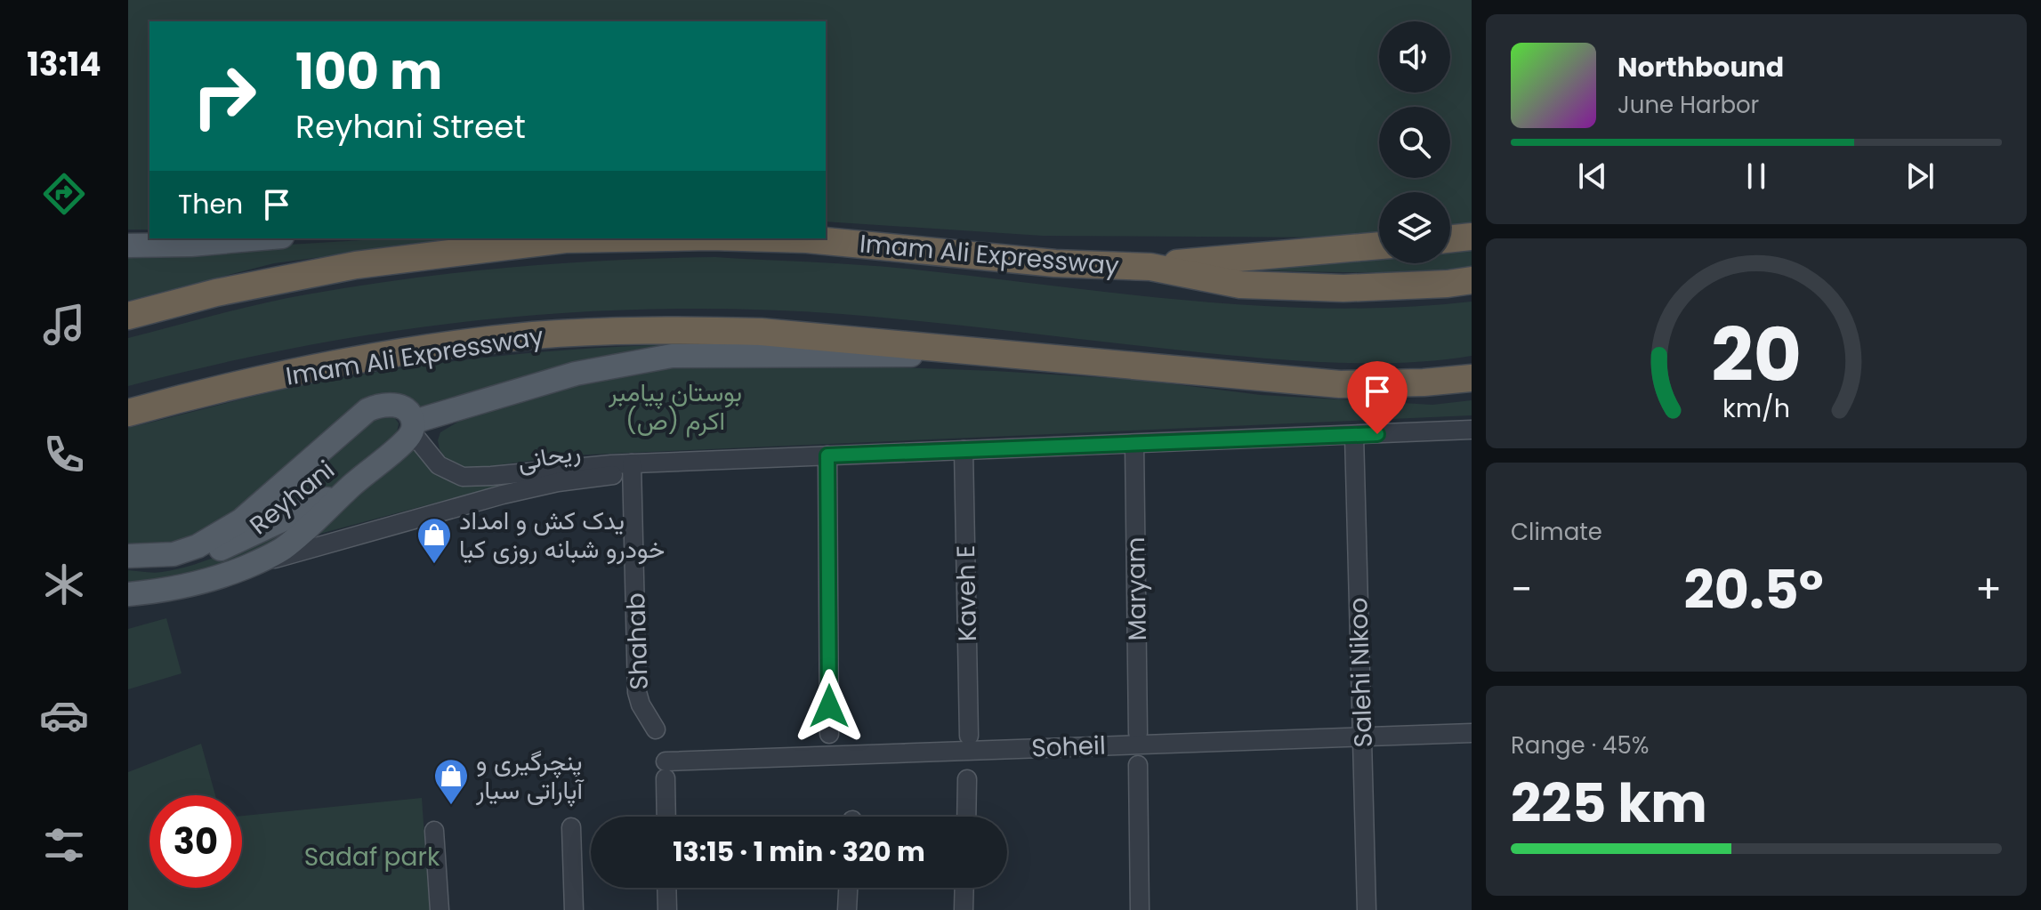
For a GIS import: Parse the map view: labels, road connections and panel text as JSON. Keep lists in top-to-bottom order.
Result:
{
  "streets": {
    "highway": ["Imam Ali Expressway"],
    "main road": ["Reyhani"],
    "street": [
      "ریحانی",
      "Maryam",
      "Kaveh E",
      "Shahab",
      "Salehi Nikoo",
      "Soheil"
    ]
  },
  "crossings": [
    ["ریحانی", "Reyhani"],
    ["ریحانی", "Shahab"],
    ["Salehi Nikoo", "Soheil"]
  ],
  "parks": ["بوستان پیامبر اکرم (ص)", "Sadaf park"],
  "places": {
    "shop": ["یدک کش و امداد خودرو شبانه روزی کیا", "پنچرگیری و آپاراتی سیار"]
  },
  "page": {
    "tabs": "13:14",
    "turn": ["100 m", "Reyhani Street"],
    "song": ["Northbound", "June Harbor"],
    "then": "Then",
    "tile": [
      "Climate",
      ["Range · 45%", "225 km"]
    ],
    "heat": ["−", "20.5°", "+"],
    "limit": "30",
    "trip": "13:15 · 1 min · 320 m",
    "gauge": ["20", "km/h"]
  }
}
